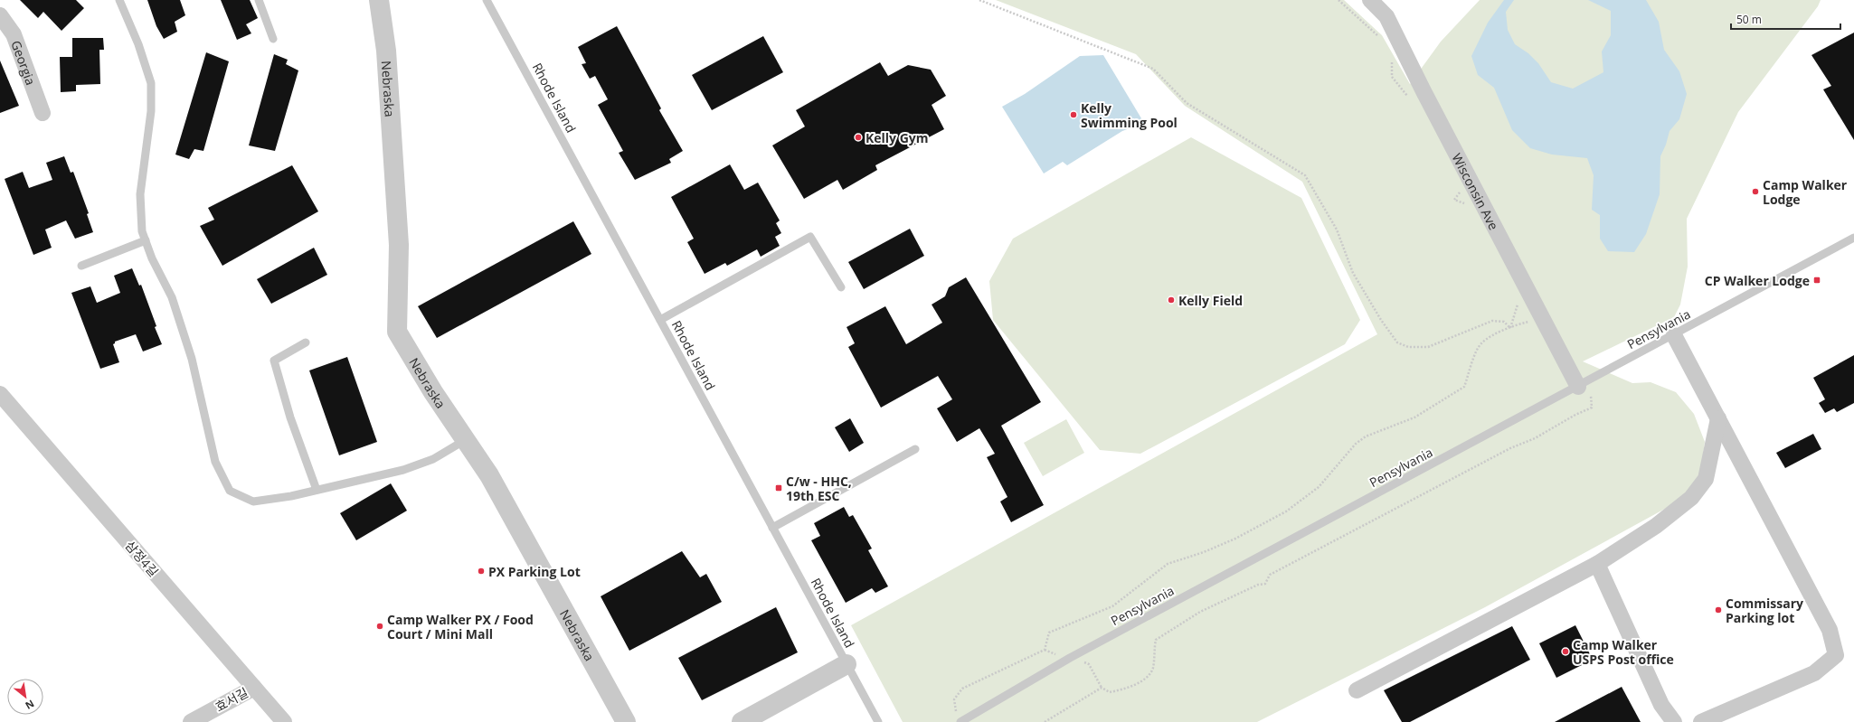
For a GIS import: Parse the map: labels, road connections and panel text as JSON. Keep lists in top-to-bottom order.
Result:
{
  "streets": {
    "street": [
      "Georgia",
      "Nebraska",
      "Wisconsin Ave",
      "삼정4길",
      "효서길"
    ],
    "lane": ["Rhode Island", "Pensylvania"]
  },
  "crossings": [
    ["Wisconsin Ave", "Pensylvania"],
    ["삼정4길", "효서길"]
  ],
  "places": {
    "other": [
      "Kelly Swimming Pool",
      "Kelly Gym",
      "Camp Walker Lodge",
      "Kelly Field",
      "PX Parking Lot",
      "Commissary Parking lot",
      "Camp Walker PX / Food Court / Mini Mall",
      "Camp Walker USPS Post office"
    ],
    "transit": ["CP Walker Lodge", "C/w - HHC, 19th ESC"]
  },
  "scale_bar": "50 m",
  "north": "bottom right"
}
